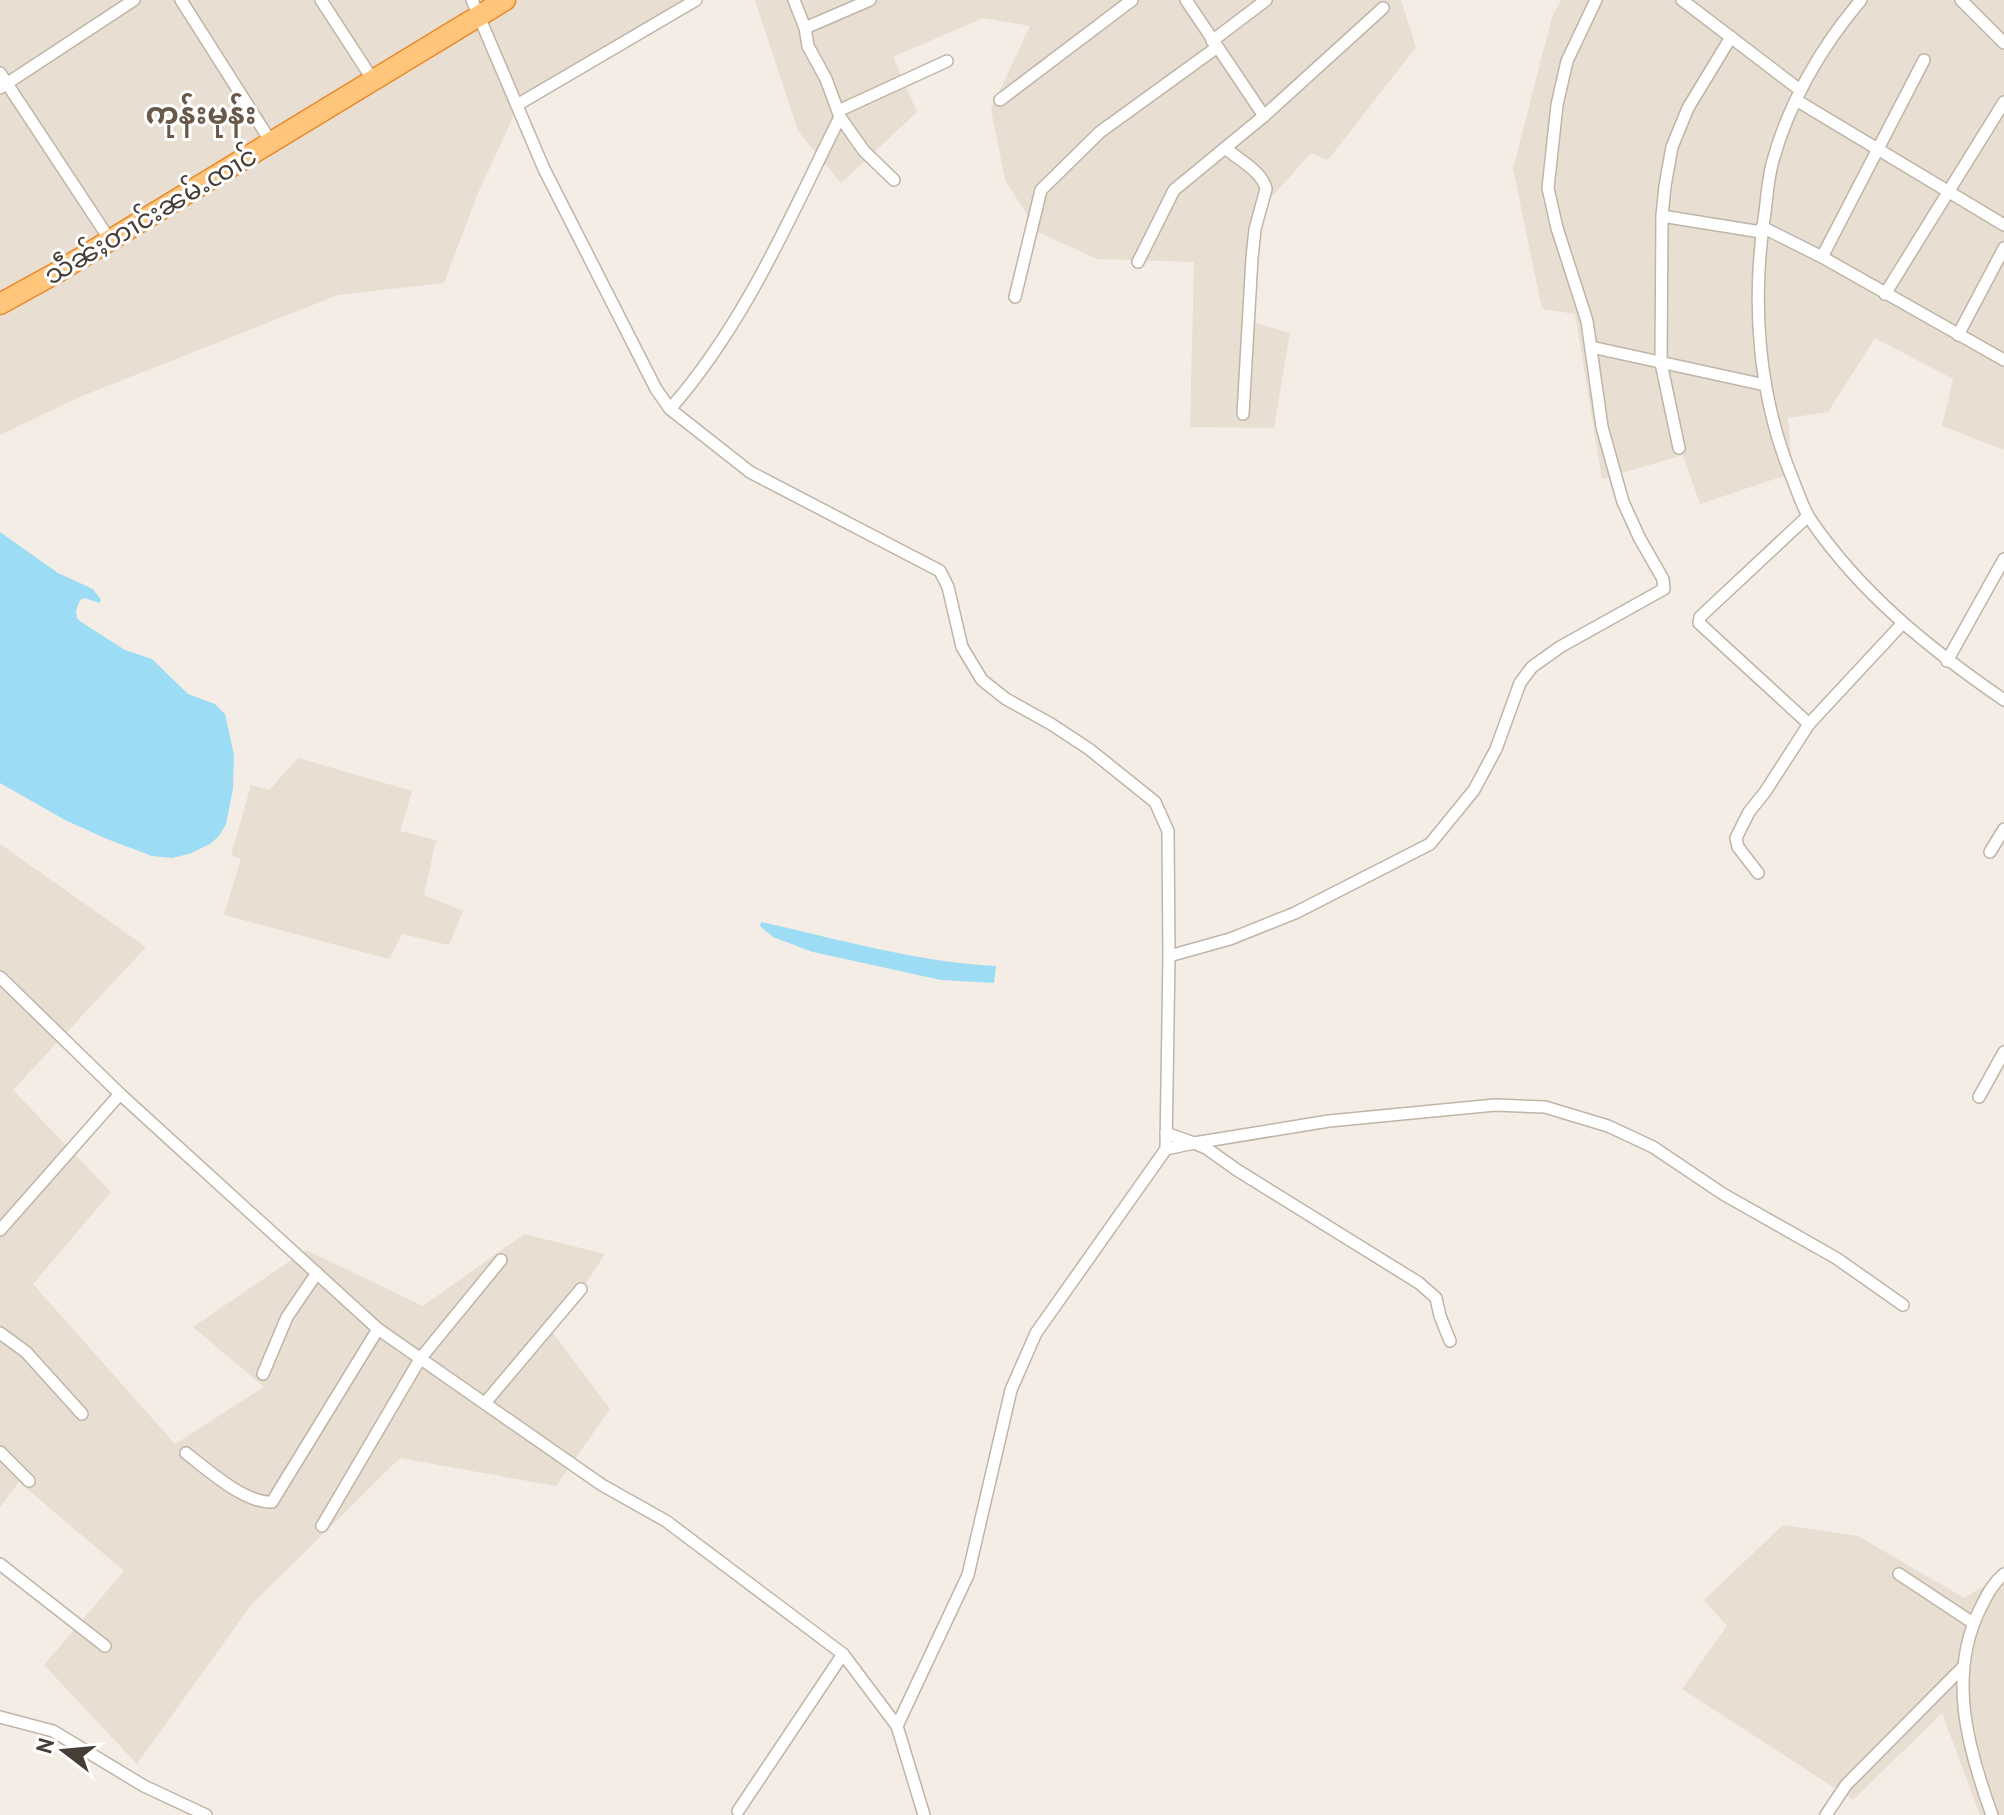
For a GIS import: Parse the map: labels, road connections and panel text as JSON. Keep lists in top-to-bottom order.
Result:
{
  "streets": {
    "highway": ["သဵၼ်ႈတၢင်းၼမ်ႉၸၢင်"]
  },
  "districts": ["ကုန်းမုန်း"],
  "north": "left"
}
